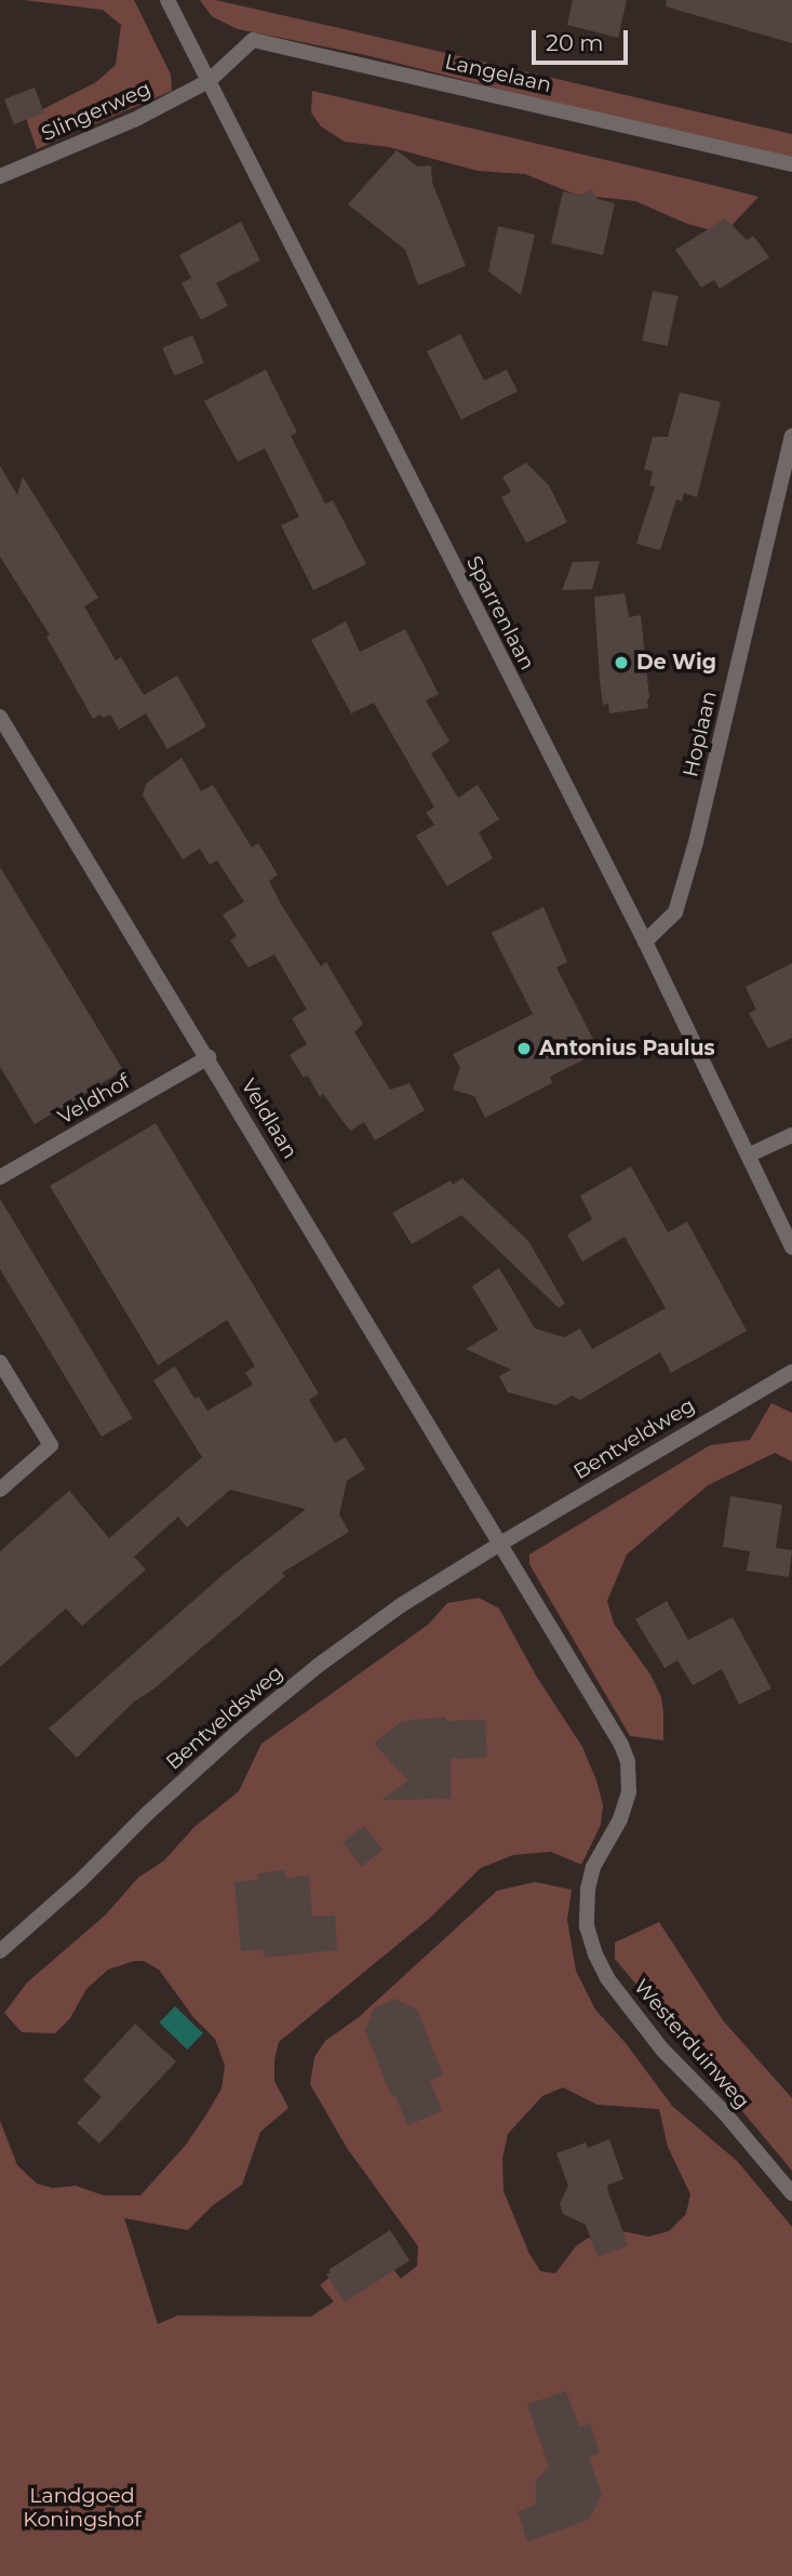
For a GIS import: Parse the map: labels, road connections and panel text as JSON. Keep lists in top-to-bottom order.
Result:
{
  "streets": {
    "street": [
      "Langelaan",
      "Slingerweg",
      "Sparrenlaan",
      "Hoplaan",
      "Veldhof",
      "Veldlaan",
      "Bentveldweg",
      "Bentveldsweg",
      "Westerduinweg"
    ]
  },
  "crossings": [
    ["Langelaan", "Slingerweg"],
    ["Langelaan", "Sparrenlaan"],
    ["Slingerweg", "Sparrenlaan"],
    ["Sparrenlaan", "Hoplaan"],
    ["Veldhof", "Veldlaan"],
    ["Veldlaan", "Bentveldweg"],
    ["Veldlaan", "Bentveldsweg"],
    ["Veldlaan", "Westerduinweg"],
    ["Bentveldweg", "Bentveldsweg"],
    ["Bentveldweg", "Westerduinweg"],
    ["Bentveldsweg", "Westerduinweg"]
  ],
  "parks": ["Landgoed Koningshof"],
  "places": ["De Wig", "Antonius Paulus"],
  "scale_bar": "20 m"
}
